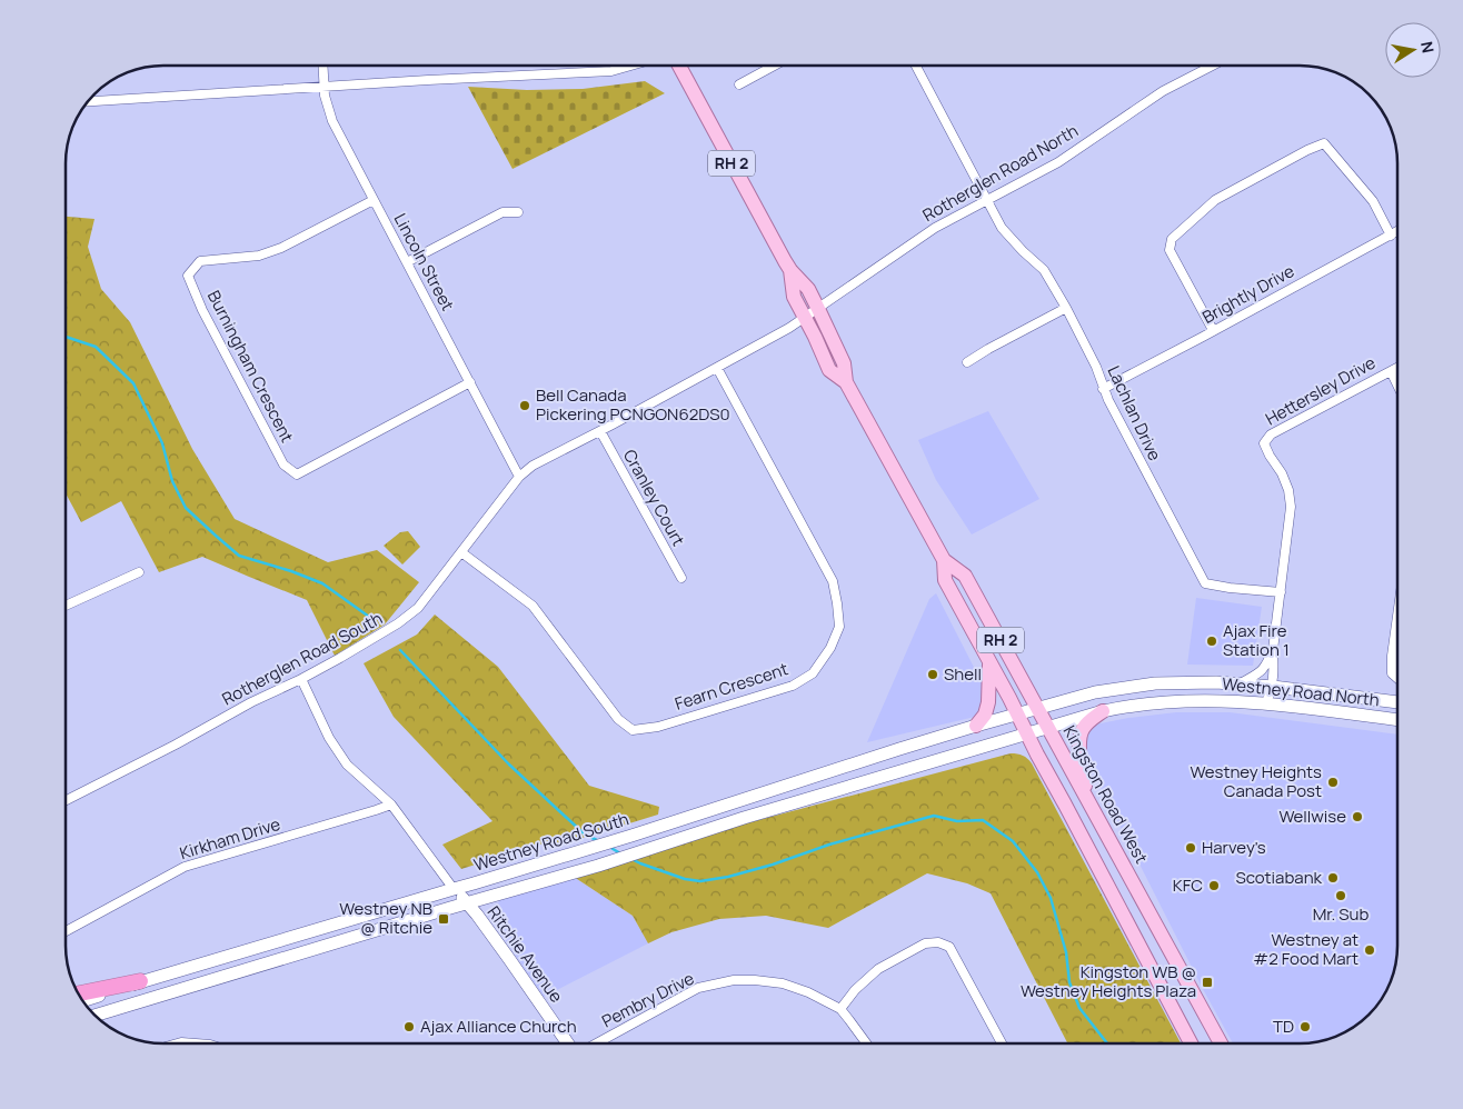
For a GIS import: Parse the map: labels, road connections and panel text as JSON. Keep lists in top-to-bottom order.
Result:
{
  "streets": {
    "main road": [
      "RH 2",
      "Westney Road North",
      "Kingston Road West",
      "Westney Road South",
      "Ritchie Avenue"
    ],
    "street": [
      "Rotherglen Road North",
      "Lincoln Street",
      "Brightly Drive",
      "Burningham Crescent",
      "Hettersley Drive",
      "Lachlan Drive",
      "Cranley Court",
      "Rotherglen Road South",
      "Fearn Crescent",
      "Kirkham Drive",
      "Pembry Drive"
    ]
  },
  "crossings": [
    ["Rotherglen Road North", "Lachlan Drive"],
    ["Rotherglen Road North", "Rotherglen Road South"],
    ["Rotherglen Road North", "Kingston Road West"],
    ["Lincoln Street", "Burningham Crescent"],
    ["Lincoln Street", "Rotherglen Road South"],
    ["Brightly Drive", "Lachlan Drive"],
    ["Hettersley Drive", "Lachlan Drive"],
    ["Hettersley Drive", "Westney Road North"],
    ["Cranley Court", "Rotherglen Road South"],
    ["Rotherglen Road South", "Fearn Crescent"],
    ["Rotherglen Road South", "Kingston Road West"],
    ["Westney Road North", "Kingston Road West"],
    ["Westney Road North", "Westney Road South"],
    ["Kingston Road West", "Westney Road South"],
    ["Westney Road South", "Ritchie Avenue"]
  ],
  "places": {
    "other": [
      "Bell Canada Pickering PCNGON62DS0",
      "Ajax Fire Station 1",
      "Shell",
      "Westney Heights Canada Post",
      "Wellwise",
      "Harvey's",
      "Scotiabank",
      "KFC",
      "Mr. Sub",
      "Westney at #2 Food Mart",
      "Ajax Alliance Church",
      "TD"
    ],
    "transit": ["Westney NB @ Ritchie", "Kingston WB @ Westney Heights Plaza"]
  },
  "north": "right"
}
